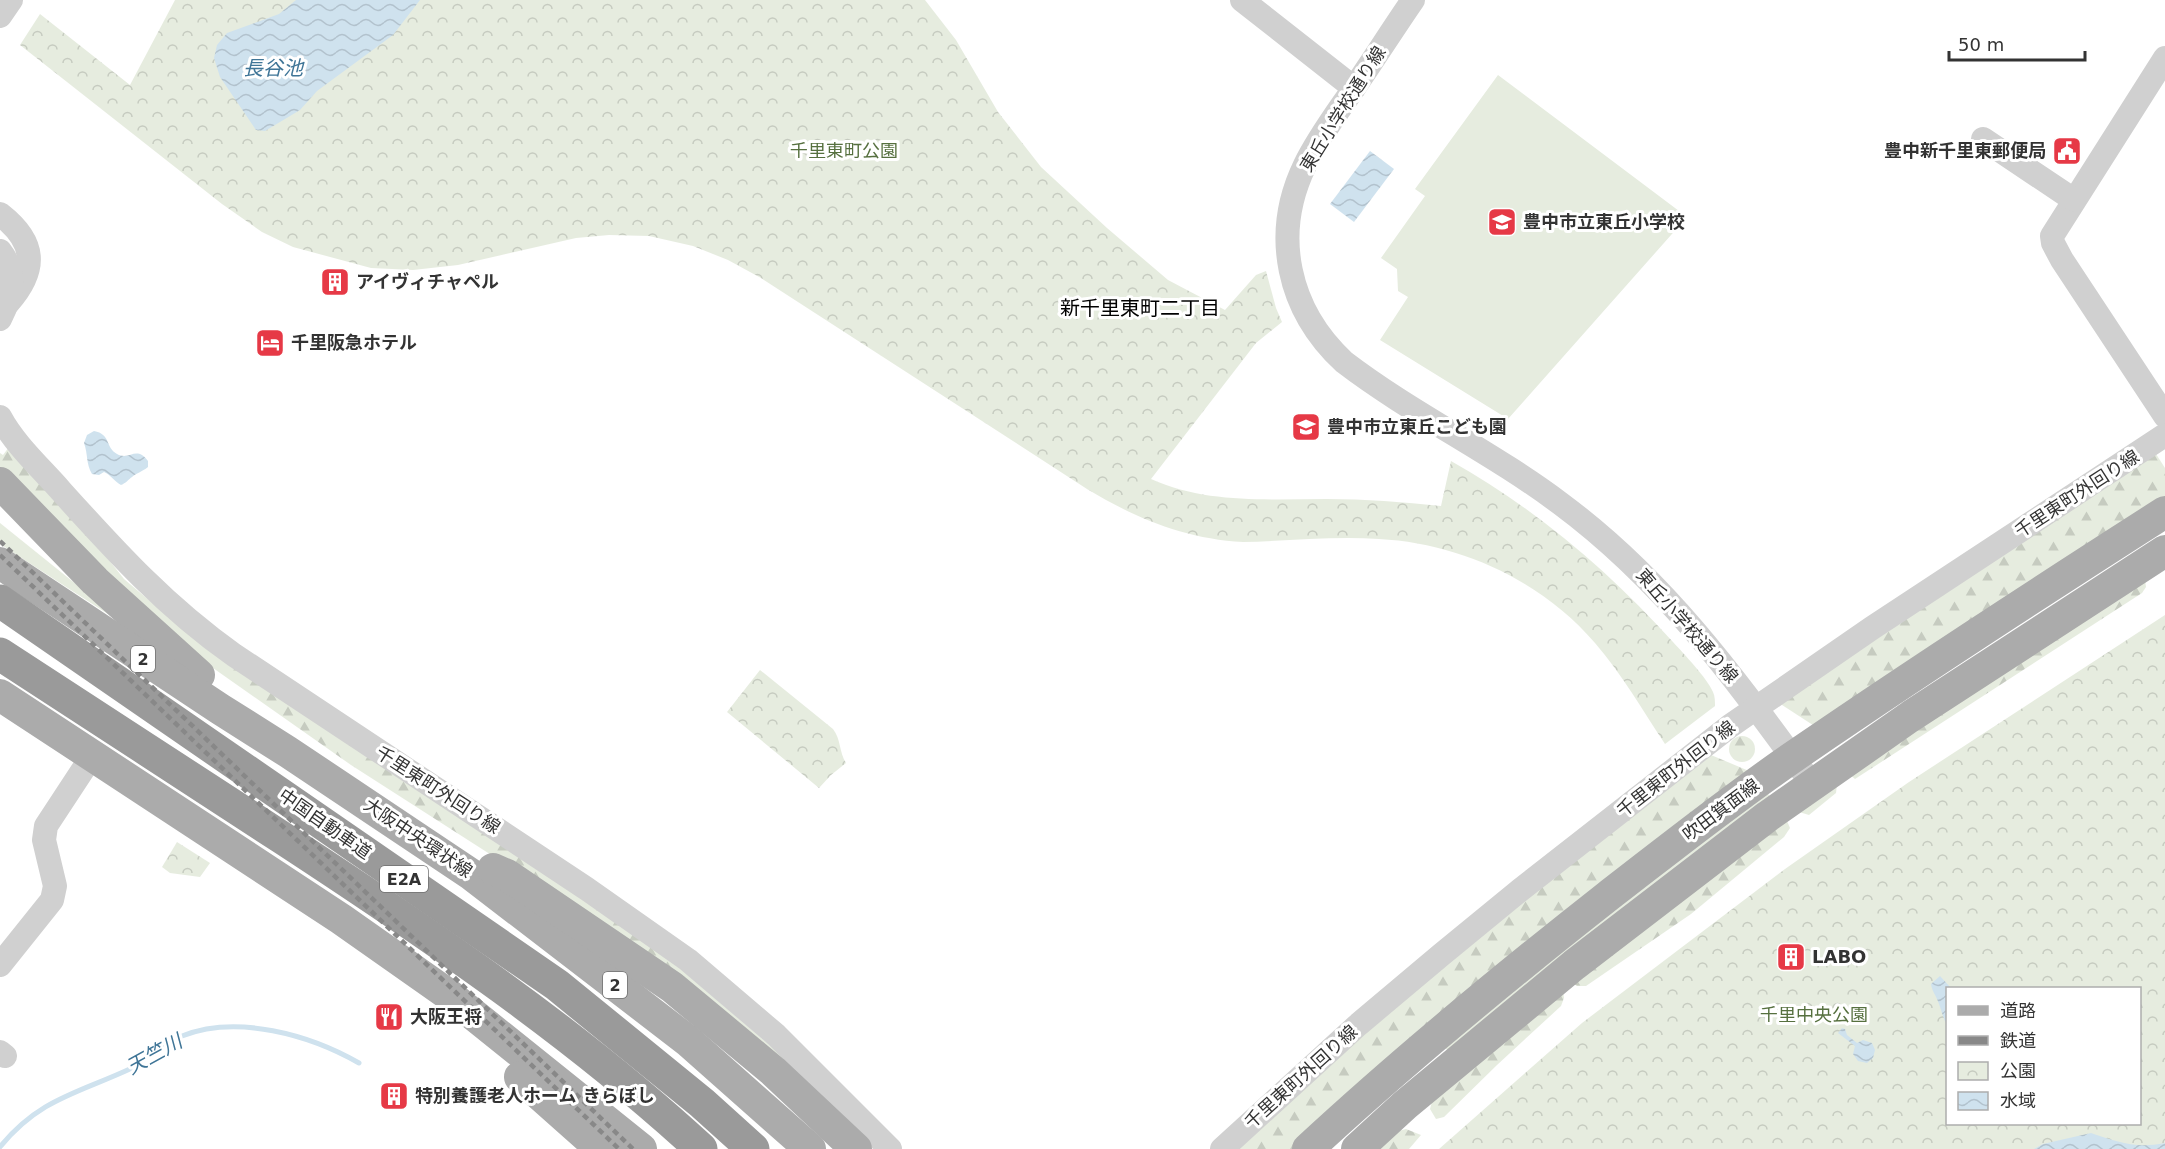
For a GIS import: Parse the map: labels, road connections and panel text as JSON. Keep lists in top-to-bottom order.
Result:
{
  "streets": {
    "highway": ["中国自動車道", "E2A"],
    "main road": ["2", "吹田箕面線", "大阪中央環状線"],
    "street": ["東丘小学校通り線", "千里東町外回り線"]
  },
  "crossings": [
    ["東丘小学校通り線", "千里東町外回り線"],
    ["東丘小学校通り線", "吹田箕面線"]
  ],
  "districts": ["新千里東町二丁目"],
  "water": ["長谷池", "天竺川"],
  "parks": ["千里東町公園", "千里中央公園"],
  "places": {
    "public building": ["豊中新千里東郵便局"],
    "school or university": ["豊中市立東丘小学校", "豊中市立東丘こども園"],
    "building": ["アイヴィチャペル", "LABO", "特別養護老人ホーム きらぼし"],
    "hotel": ["千里阪急ホテル"],
    "restaurant": ["大阪王将"]
  },
  "legend": [
    "道路",
    "鉄道",
    "公園",
    "水域"
  ],
  "scale_bar": "50 m"
}
